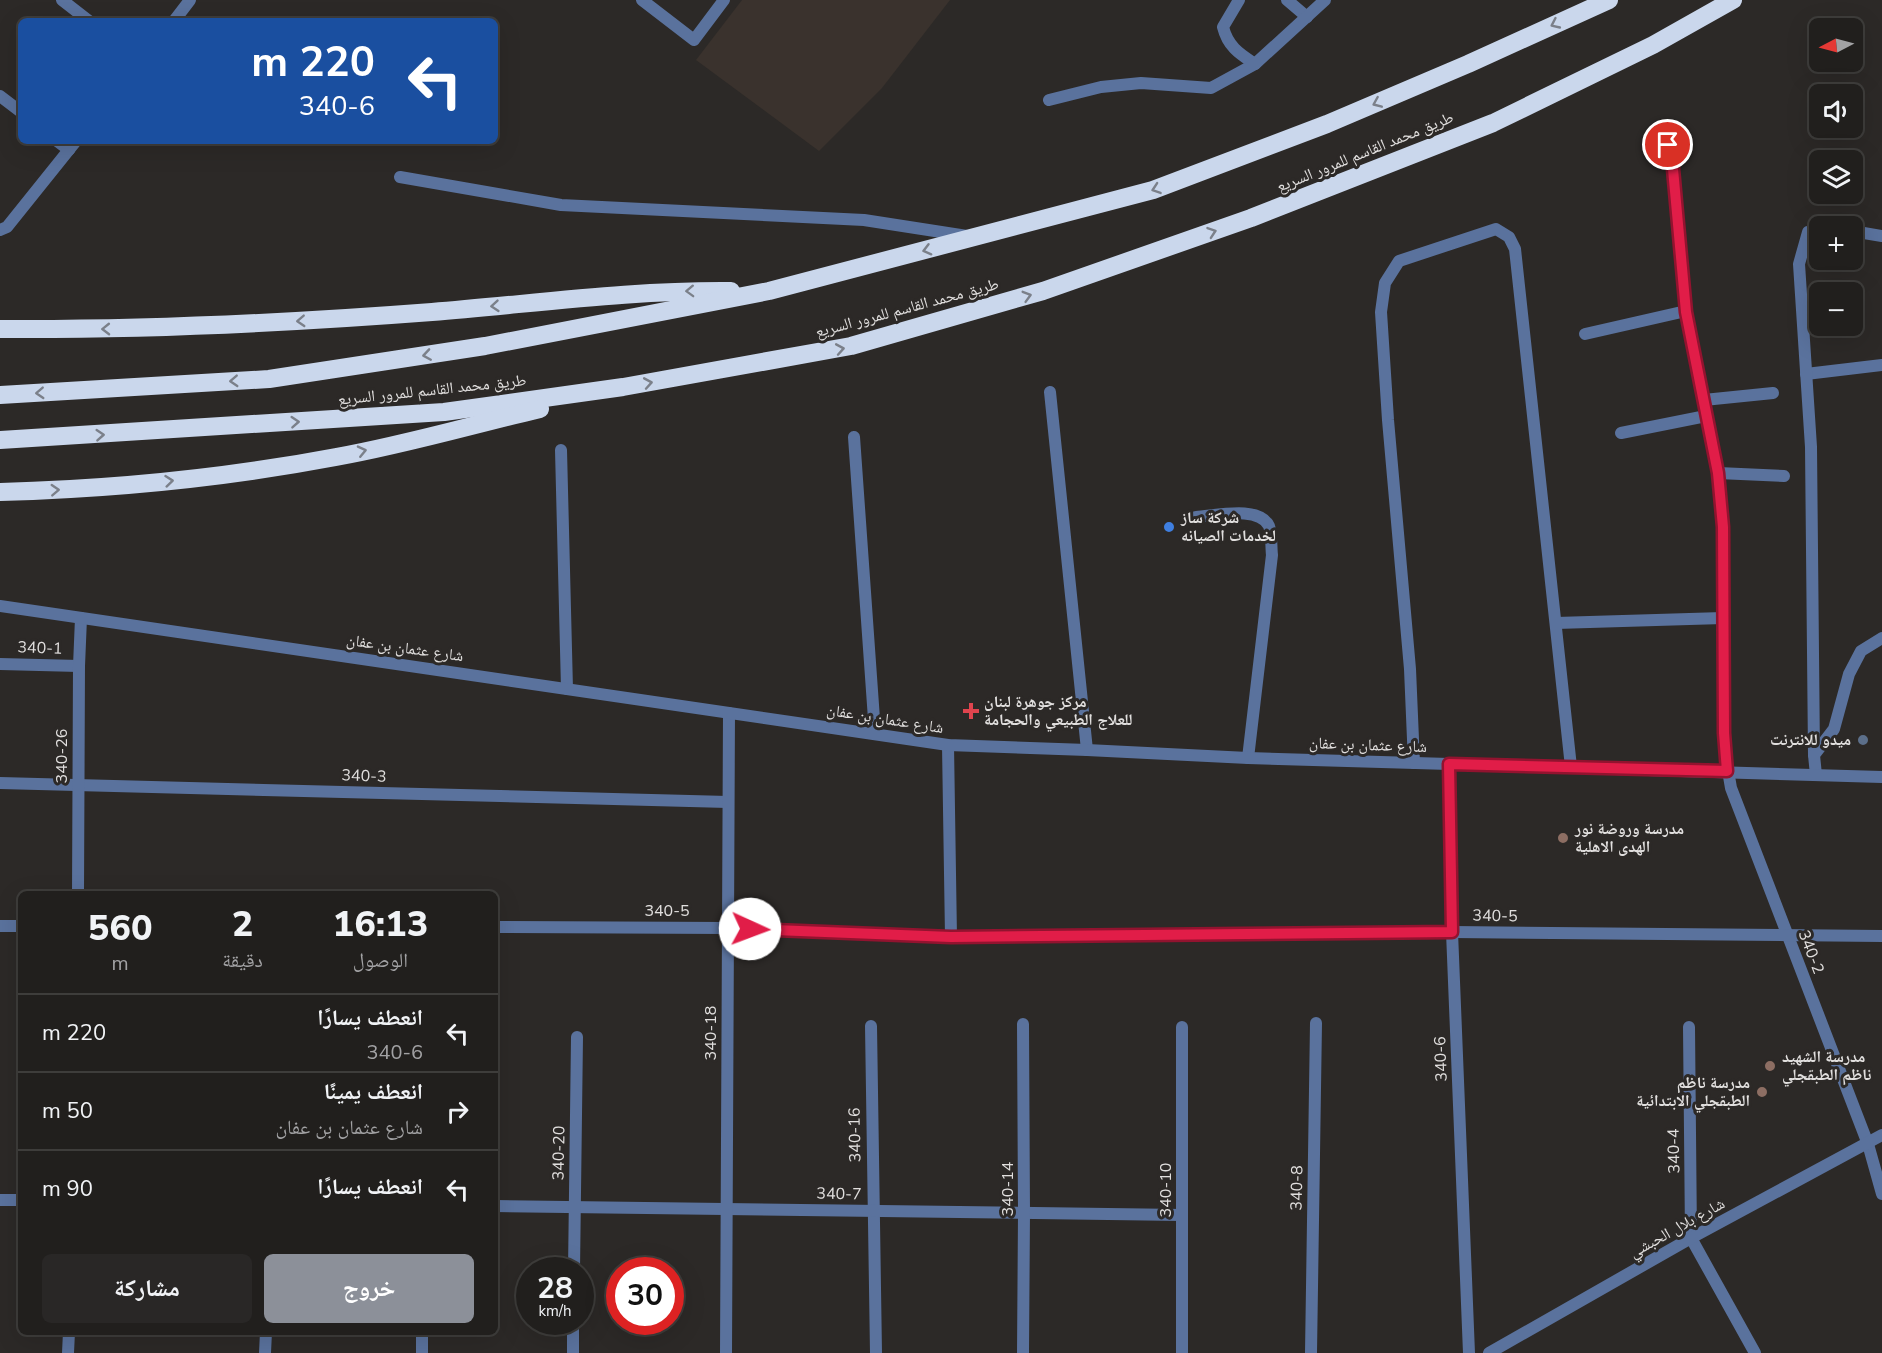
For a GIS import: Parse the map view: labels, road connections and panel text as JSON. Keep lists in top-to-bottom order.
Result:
{
  "streets": {
    "highway": ["طريق محمد القاسم للمرور السريع"],
    "street": [
      "340-1",
      "شارع عثمان بن عفان",
      "340-26",
      "340-3",
      "340-5",
      "340-2",
      "340-18",
      "340-6",
      "340-16",
      "340-4",
      "340-20",
      "340-8",
      "340-14",
      "340-10",
      "340-7",
      "شارع بلال الحبشي"
    ]
  },
  "crossings": [
    ["340-1", "340-26"],
    ["شارع عثمان بن عفان", "340-26"],
    ["شارع عثمان بن عفان", "340-2"],
    ["شارع عثمان بن عفان", "340-18"],
    ["شارع عثمان بن عفان", "340-6"],
    ["340-26", "340-3"],
    ["340-3", "340-18"],
    ["340-5", "340-2"],
    ["340-5", "340-18"],
    ["340-5", "340-6"],
    ["340-2", "شارع بلال الحبشي"],
    ["340-18", "340-7"],
    ["340-16", "340-7"],
    ["340-4", "شارع بلال الحبشي"],
    ["340-20", "340-7"],
    ["340-14", "340-7"],
    ["340-10", "340-7"]
  ],
  "places": {
    "other": [
      "شركة ساز لخدمات الصيانه",
      "ميدو للانترنت",
      "مدرسة وروضة نور الهدى الاهلية",
      "مدرسة الشهيد ناظم الطبقجلي",
      "مدرسة ناظم الطبقجلي الابتدائية"
    ],
    "health": ["مركز جوهرة لبنان للعلاج الطبيعي والحجامة"]
  },
  "north": "left",
  "page": {
    "map_buttons": ["+", "−"],
    "turn": ["220 m", "340-6"],
    "eta": [
      "16:13",
      "الوصول",
      "2",
      "دقيقة",
      "560",
      "m"
    ],
    "list": [
      {
        "name": "انعطف يسارًا",
        "note": "340-6",
        "value": "220 m"
      },
      {
        "name": "انعطف يمينًا",
        "note": "شارع عثمان بن عفان",
        "value": "50 m"
      },
      {
        "name": "انعطف يسارًا",
        "value": "90 m"
      }
    ],
    "buttons": ["خروج", "مشاركة"],
    "speed": "28 km/h",
    "limit": "30"
  }
}
